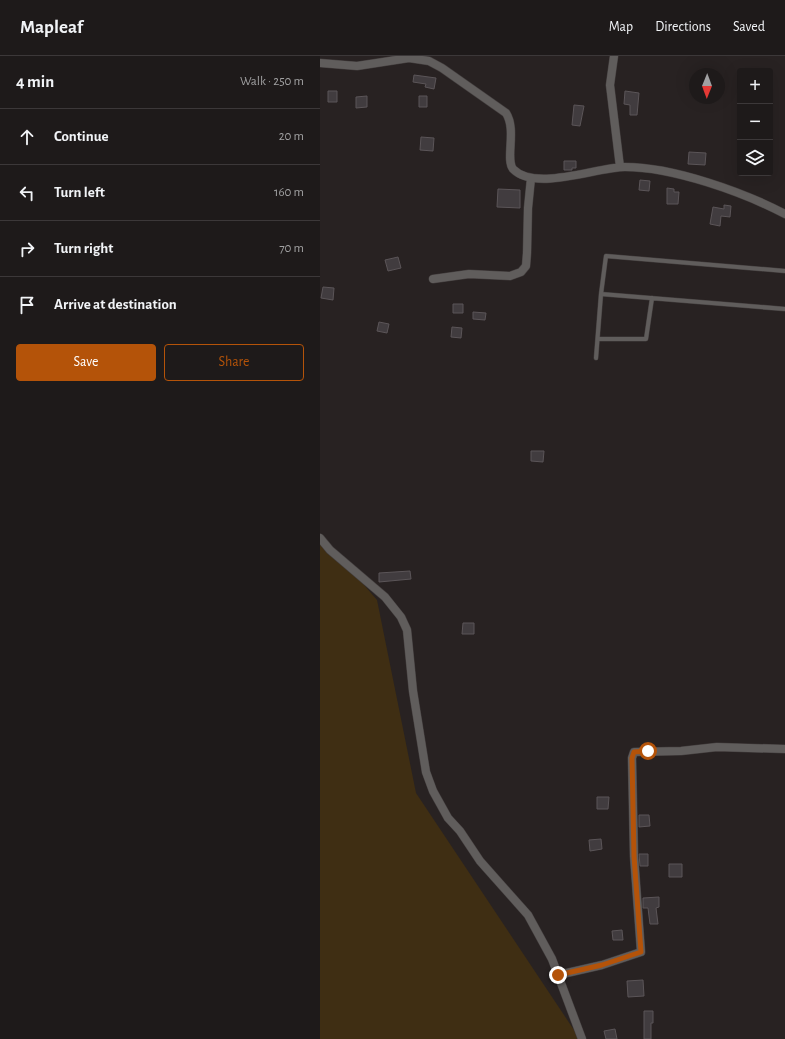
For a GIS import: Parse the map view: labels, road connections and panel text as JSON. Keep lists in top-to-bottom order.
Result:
{
  "north": "bottom",
  "page": {
    "header": "Mapleaf",
    "nav": ["Map", "Directions", "Saved"],
    "heading": ["4 min", "Walk · 250 m"],
    "map_buttons": ["+", "−"],
    "list": [
      ["Continue", "20 m"],
      ["Turn left", "160 m"],
      ["Turn right", "70 m"],
      "Arrive at destination"
    ],
    "buttons": ["Save", "Share"]
  }
}
